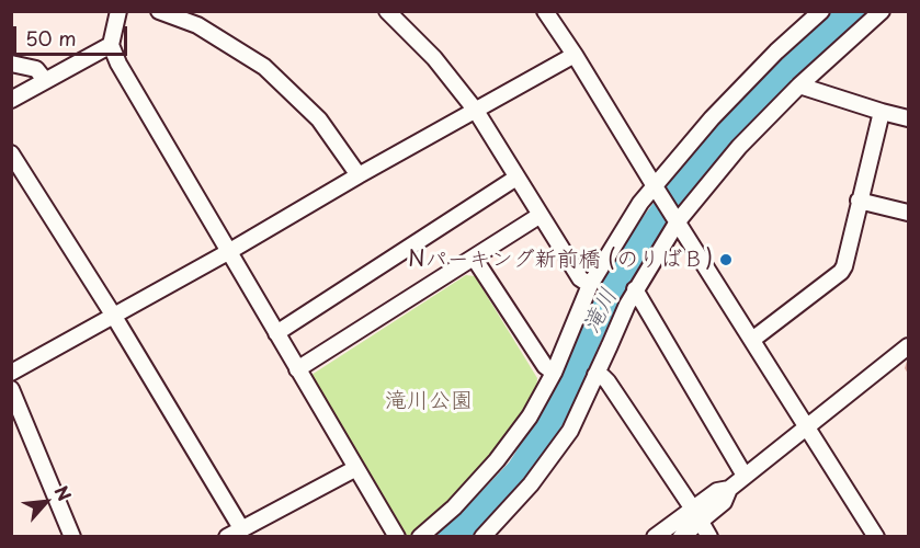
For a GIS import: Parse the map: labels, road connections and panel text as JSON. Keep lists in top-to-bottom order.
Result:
{
  "water": ["滝川"],
  "parks": ["滝川公園"],
  "places": ["Nパーキング新前橋 (のりばＢ)"],
  "scale_bar": "50 m",
  "north": "top right"
}
